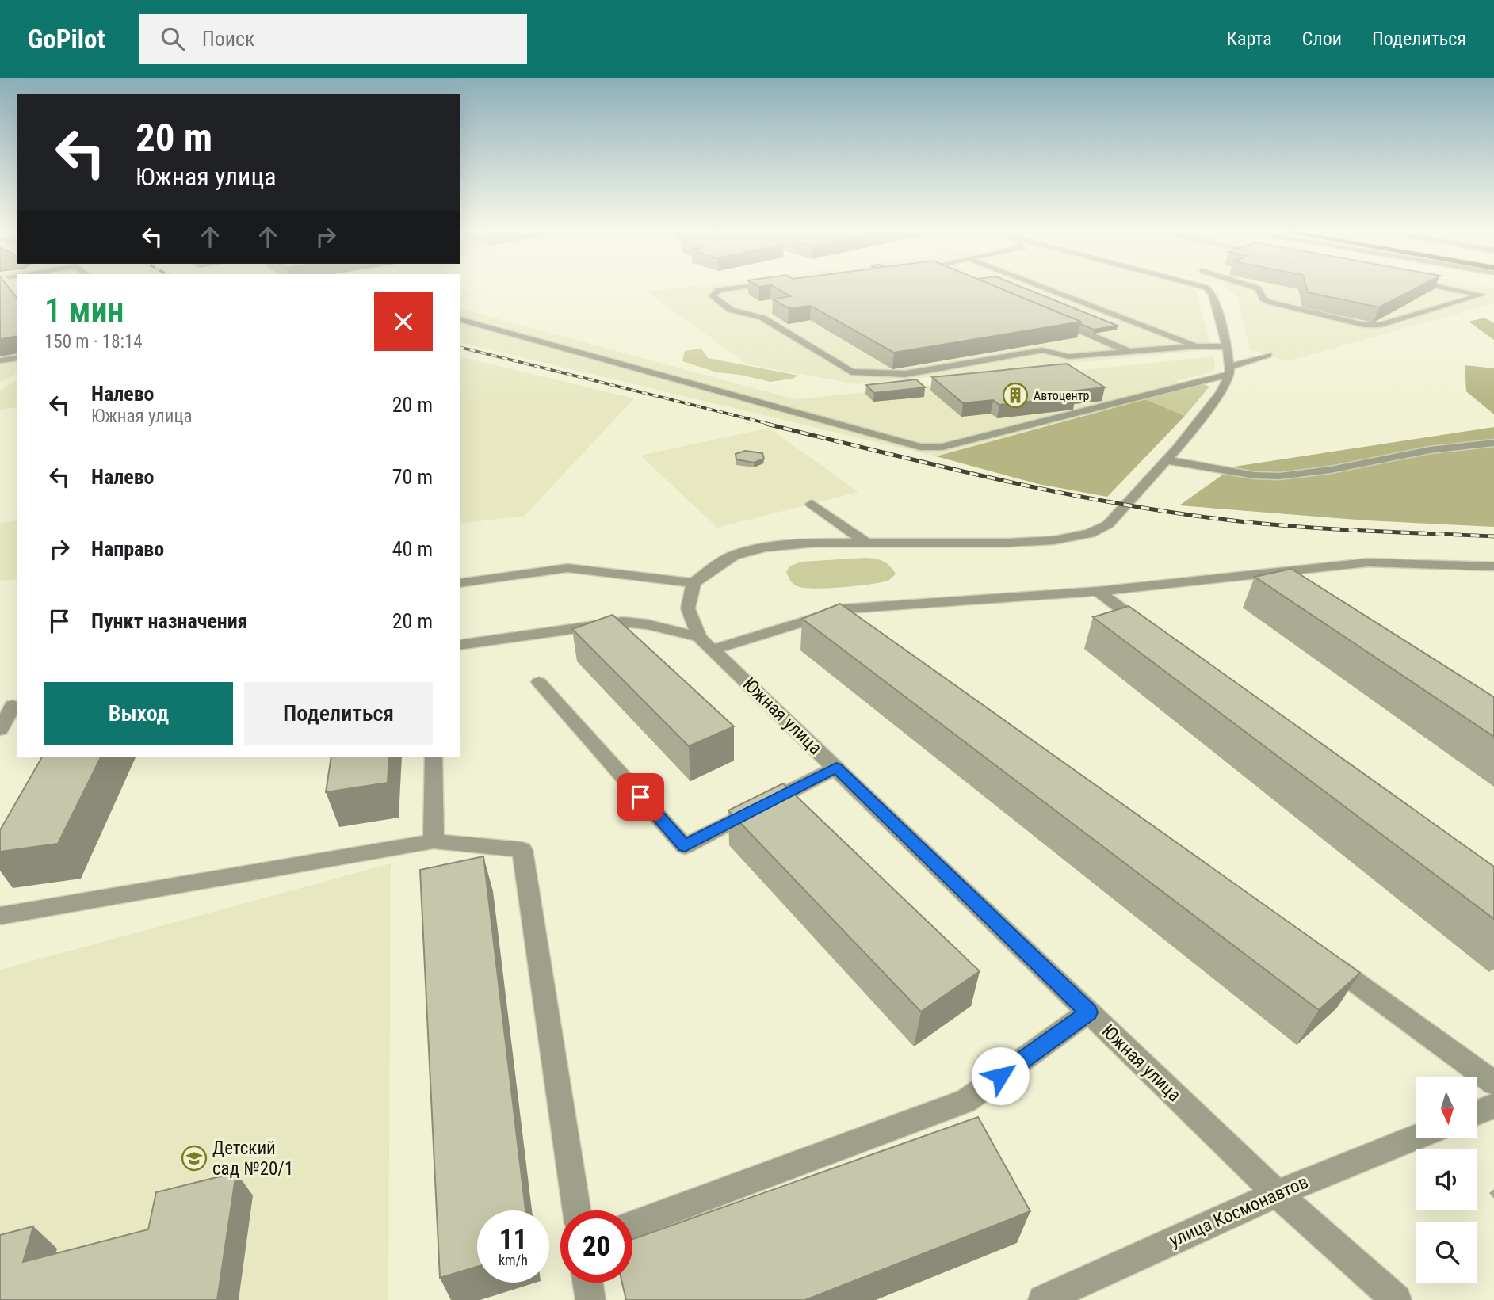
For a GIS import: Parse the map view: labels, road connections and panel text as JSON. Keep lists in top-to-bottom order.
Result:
{
  "streets": {
    "street": ["Южная улица", "улица Космонавтов"]
  },
  "crossings": [
    ["Южная улица", "улица Космонавтов"]
  ],
  "places": {
    "building": ["Автоцентр"],
    "school or university": ["Детский сад №20/1"]
  },
  "north": "bottom",
  "page": {
    "header": "GoPilot",
    "search": "Поиск",
    "nav": ["Карта", "Слои", "Поделиться"],
    "turn": ["20 m", "Южная улица"],
    "heading": ["1 мин", "150 m · 18:14"],
    "list": [
      {
        "name": "Налево",
        "note": "Южная улица",
        "value": "20 m"
      },
      {
        "name": "Налево",
        "value": "70 m"
      },
      {
        "name": "Направо",
        "value": "40 m"
      },
      {
        "name": "Пункт назначения",
        "value": "20 m"
      }
    ],
    "buttons": ["Выход", "Поделиться"],
    "speed": "11 km/h",
    "limit": "20"
  }
}
